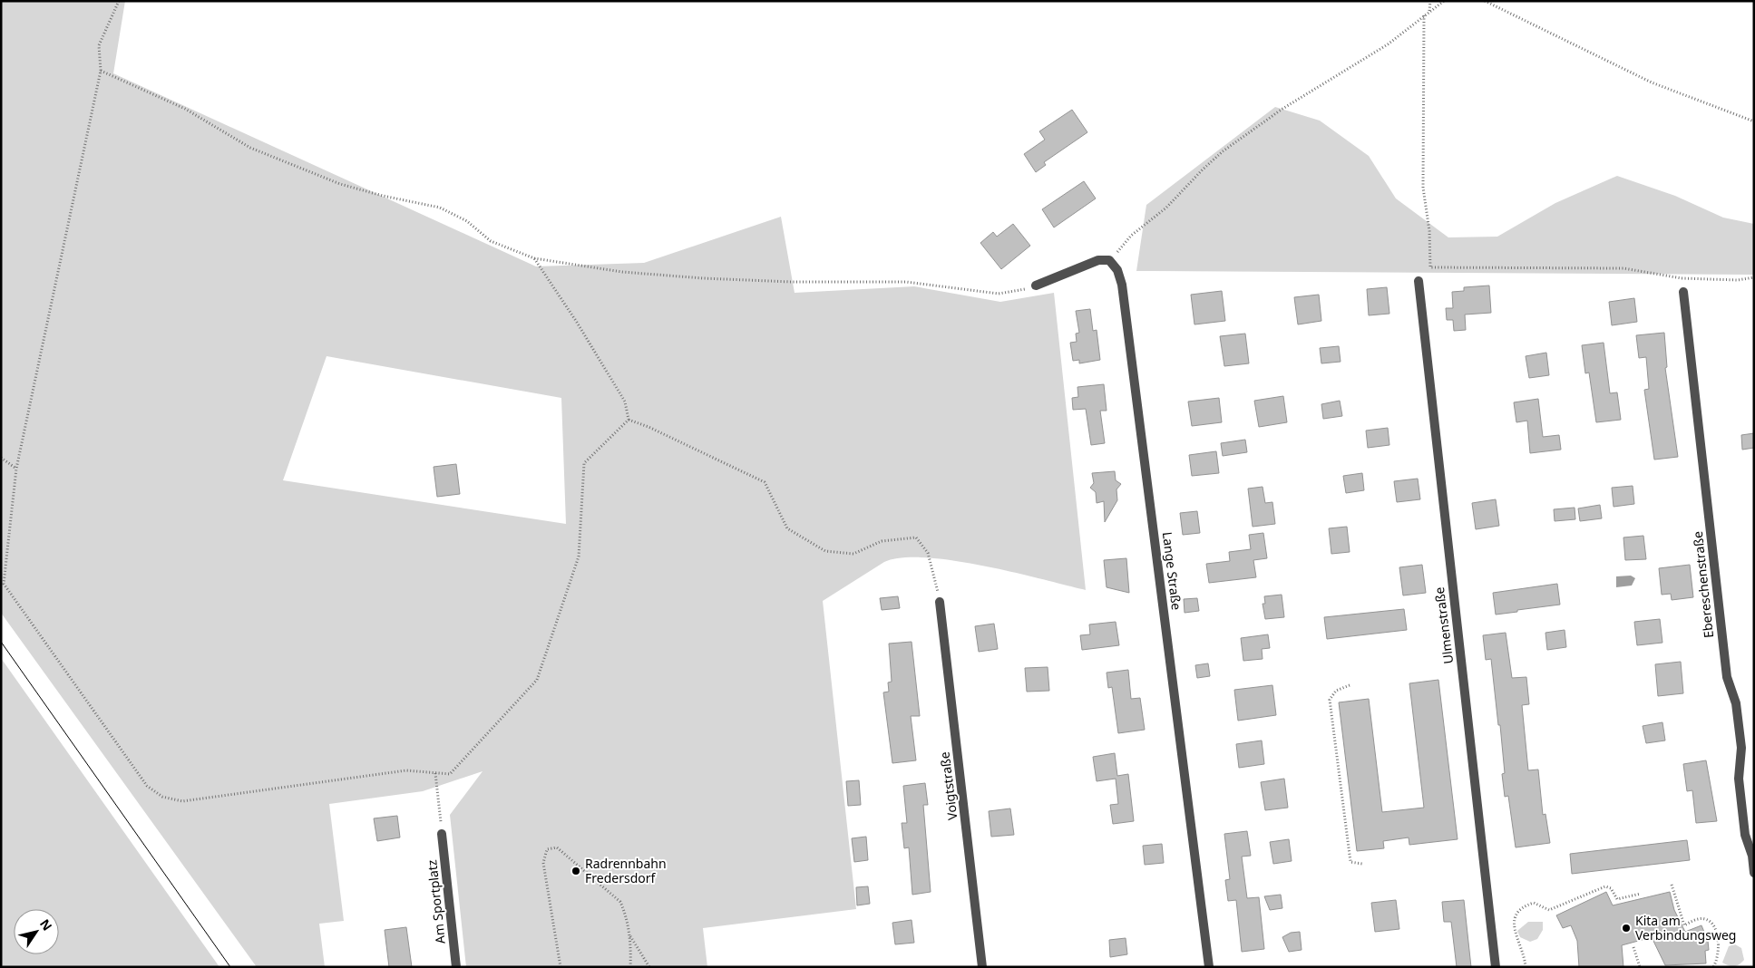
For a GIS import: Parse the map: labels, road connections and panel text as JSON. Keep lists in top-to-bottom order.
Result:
{
  "streets": {
    "street": [
      "Lange Straße",
      "Ebereschenstraße",
      "Ulmenstraße",
      "Voigtstraße",
      "Am Sportplatz"
    ]
  },
  "places": ["Radrennbahn Fredersdorf", "Kita am Verbindungsweg"],
  "north": "top right"
}
